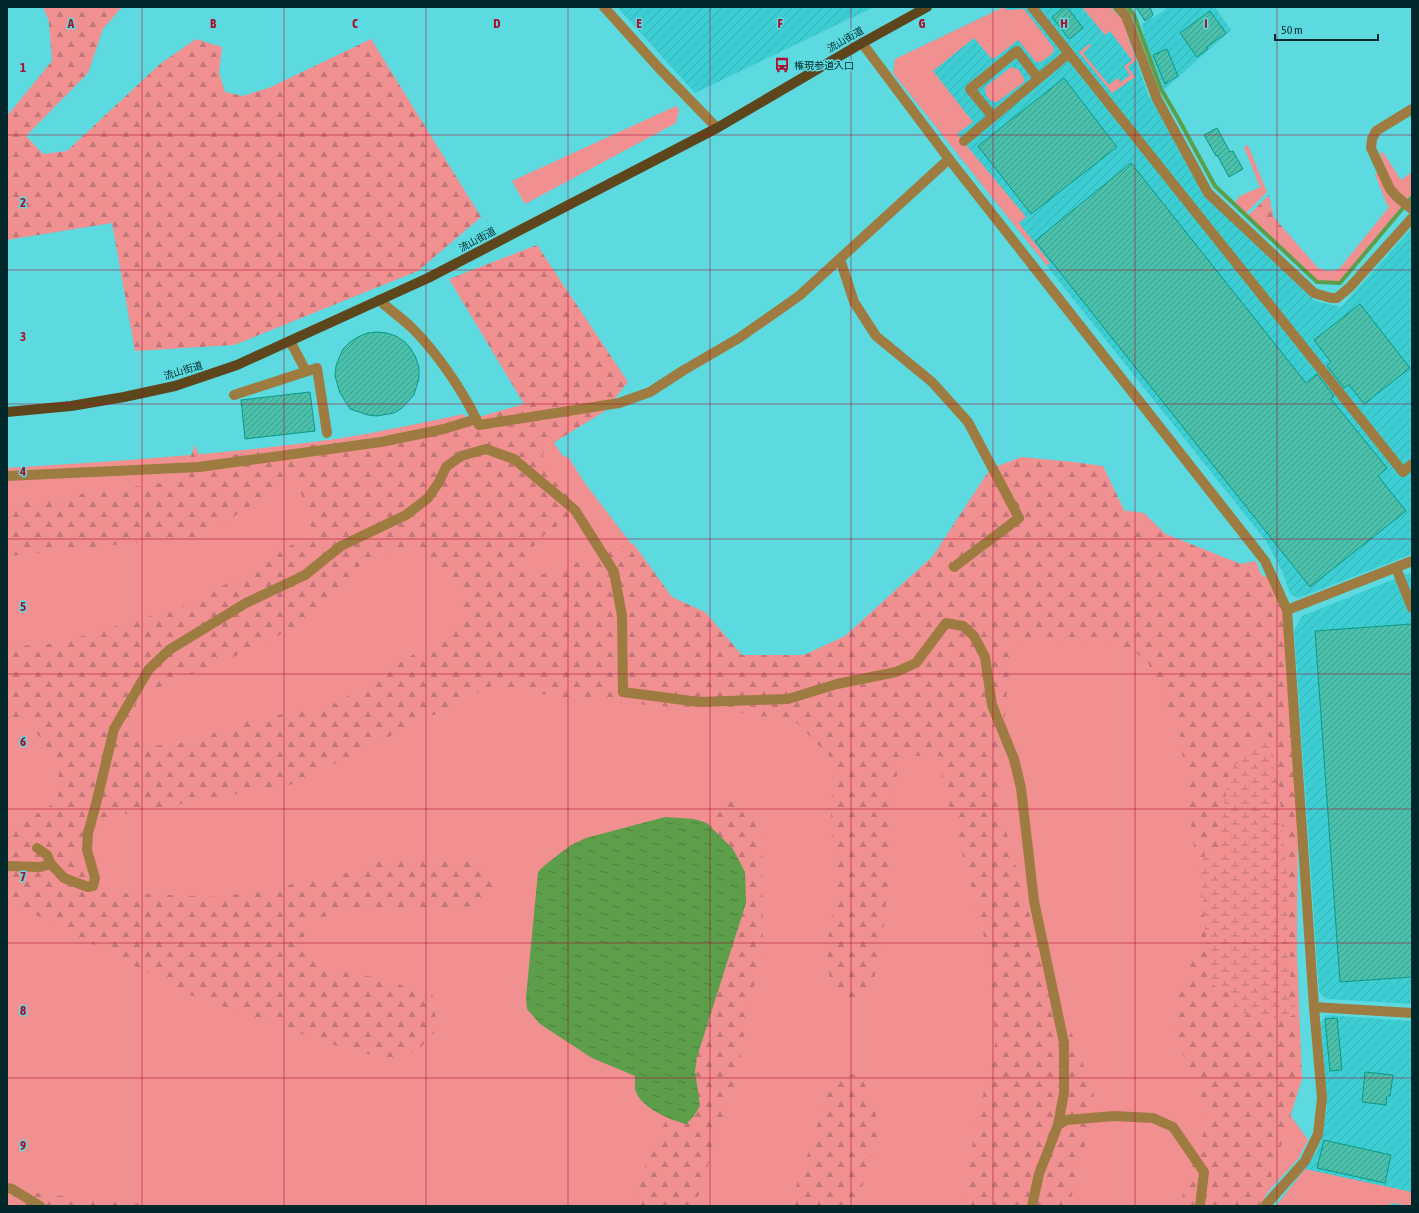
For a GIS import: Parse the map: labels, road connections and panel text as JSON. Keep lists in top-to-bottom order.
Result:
{
  "streets": {
    "main road": ["流山街道"]
  },
  "places": {
    "bus stop": ["権現参道入口"]
  },
  "scale_bar": "50 m",
  "grid": {
    "columns": [
      "A",
      "B",
      "C",
      "D",
      "E",
      "F",
      "G",
      "H",
      "I"
    ],
    "rows": [
      "1",
      "2",
      "3",
      "4",
      "5",
      "6",
      "7",
      "8",
      "9"
    ]
  }
}
